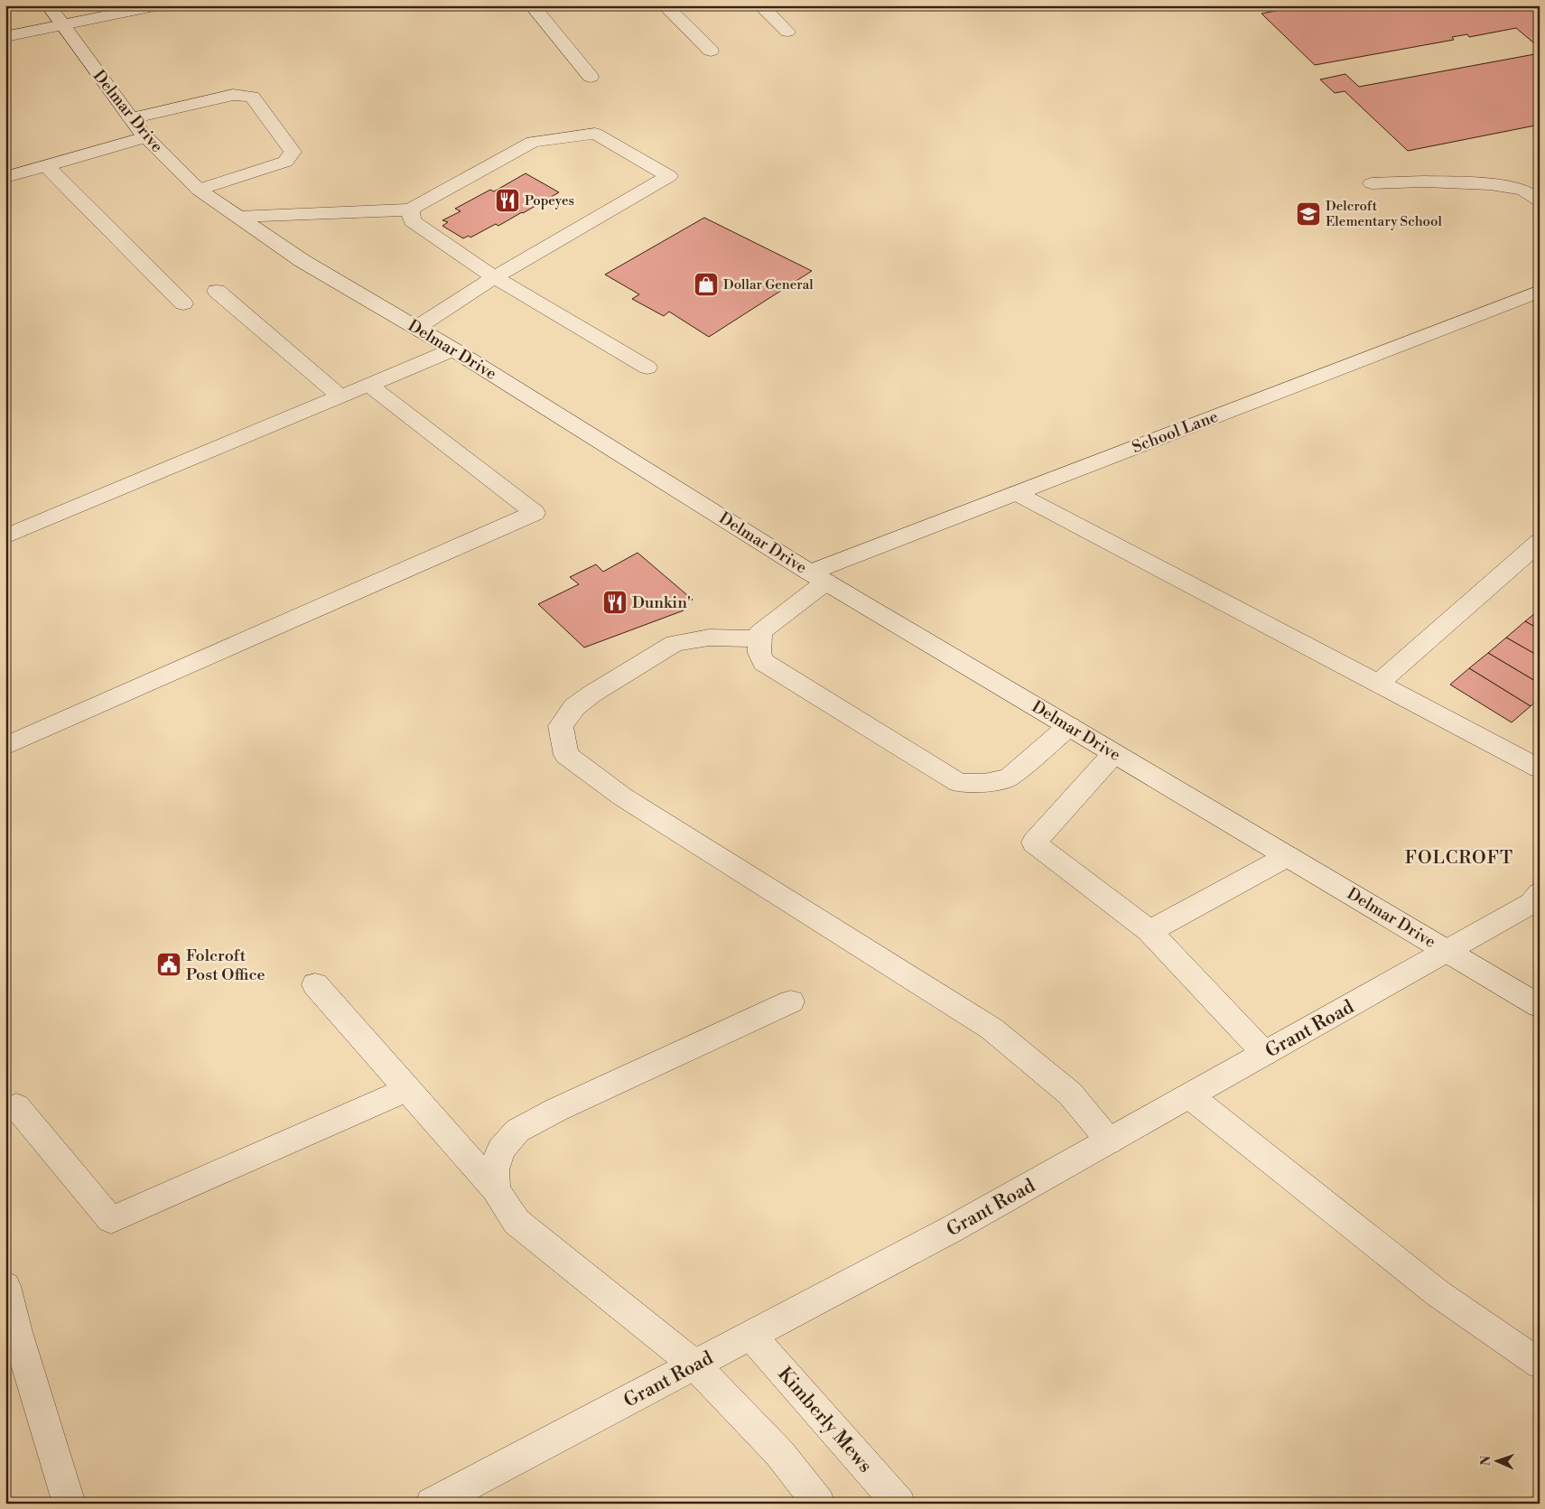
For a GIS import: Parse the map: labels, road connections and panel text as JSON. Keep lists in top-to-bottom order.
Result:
{
  "streets": {
    "street": [
      "Delmar Drive",
      "School Lane",
      "Grant Road",
      "Kimberly Mews"
    ]
  },
  "crossings": [
    ["Delmar Drive", "School Lane"],
    ["Delmar Drive", "Grant Road"],
    ["Grant Road", "Kimberly Mews"]
  ],
  "districts": ["FOLCROFT"],
  "places": {
    "restaurant": ["Popeyes", "Dunkin'"],
    "school or university": ["Delcroft Elementary School"],
    "shop": ["Dollar General"],
    "public building": ["Folcroft Post Office"]
  },
  "north": "left"
}
